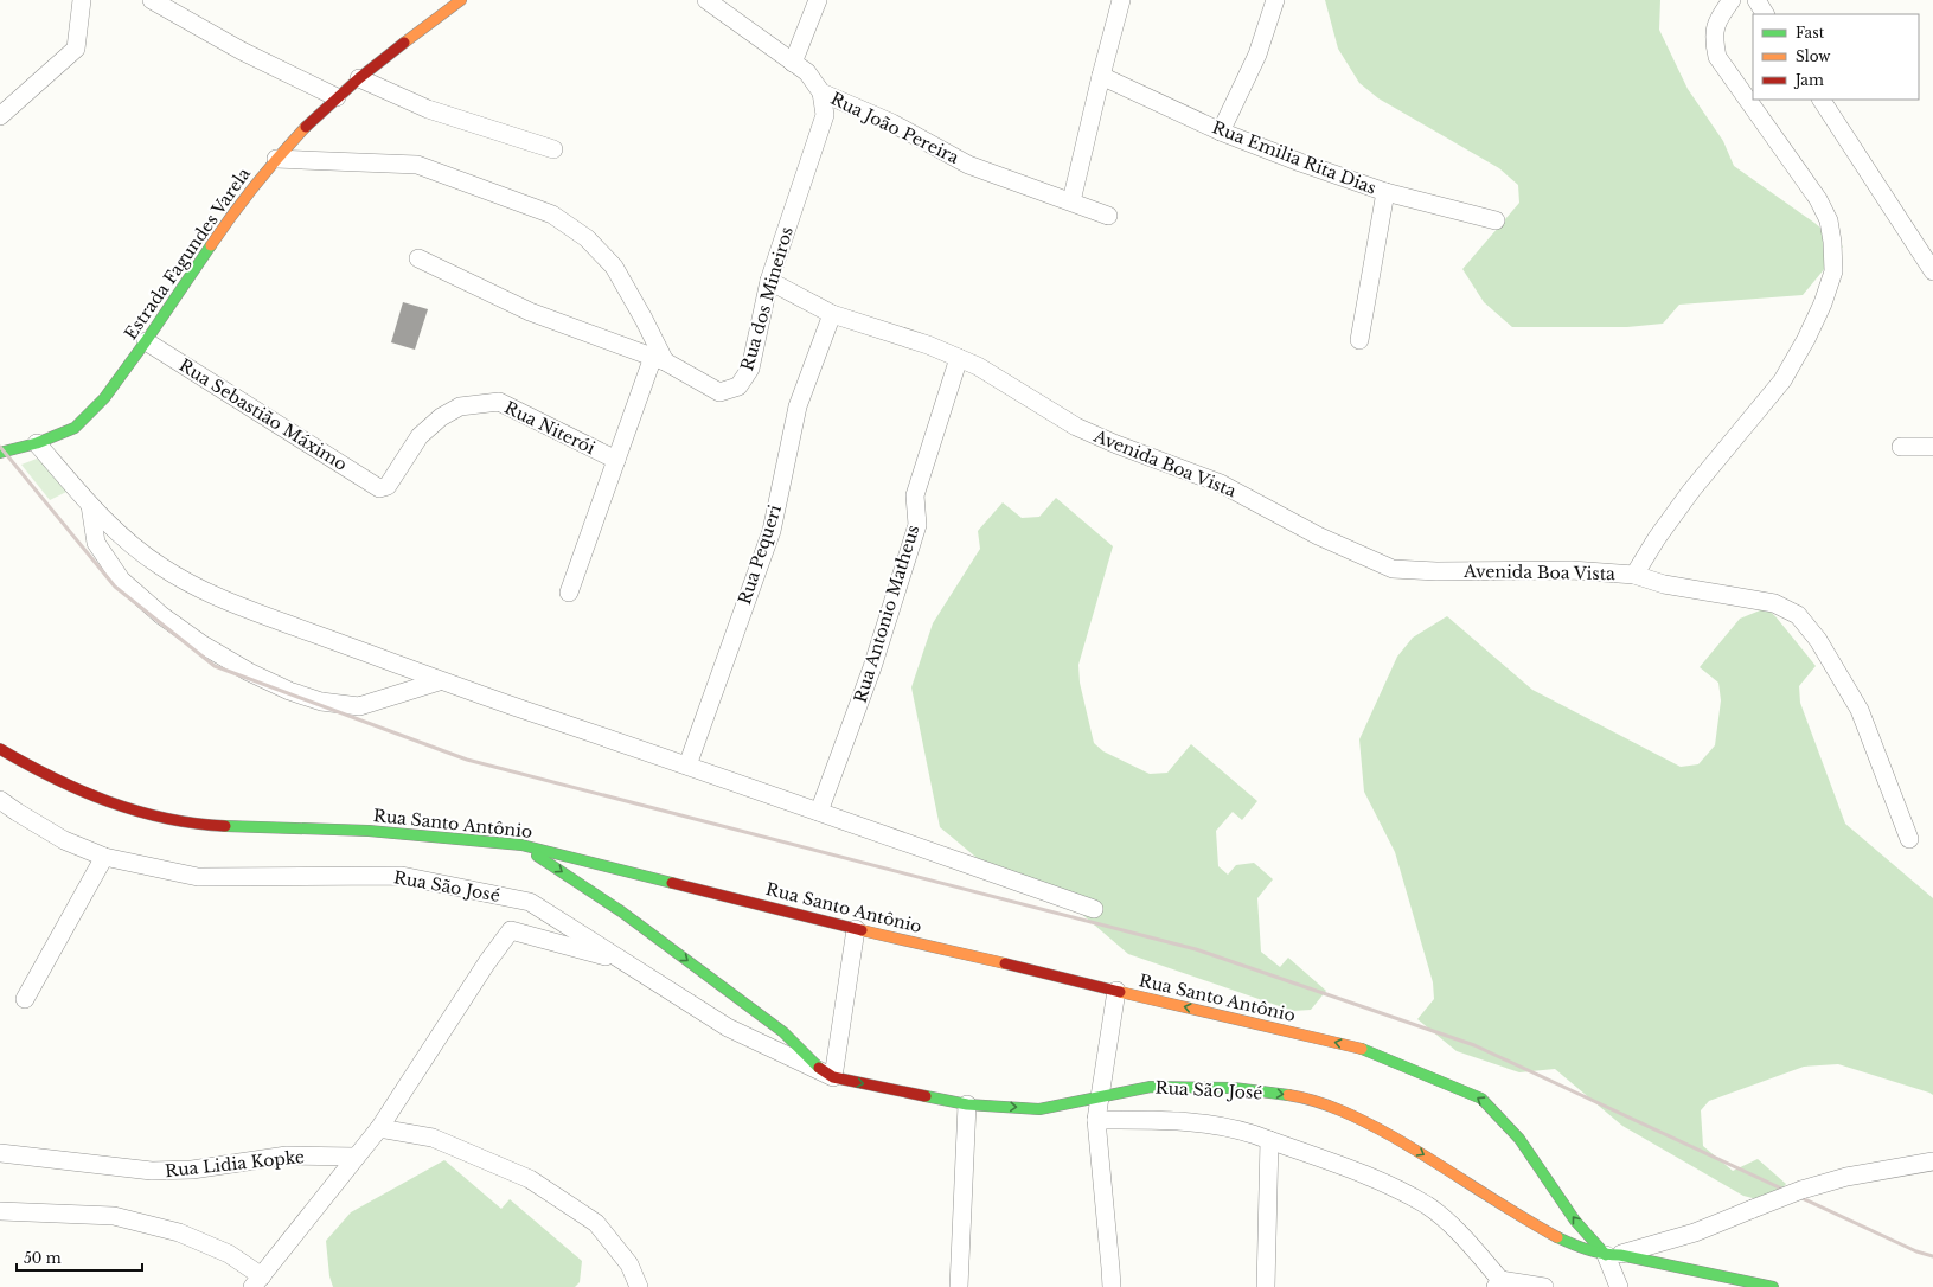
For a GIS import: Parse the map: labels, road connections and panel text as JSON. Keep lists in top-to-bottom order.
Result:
{
  "streets": {
    "main road": ["Estrada Fagundes Varela", "Rua Santo Antônio", "Rua São José"],
    "street": [
      "Rua João Pereira",
      "Rua Emilia Rita Dias",
      "Rua dos Mineiros",
      "Rua Sebastião Máximo",
      "Rua Niterói",
      "Avenida Boa Vista",
      "Rua Pequeri",
      "Rua Antonio Matheus",
      "Rua Lidia Kopke"
    ]
  },
  "crossings": [
    ["Rua João Pereira", "Rua dos Mineiros"],
    ["Estrada Fagundes Varela", "Rua Sebastião Máximo"],
    ["Rua dos Mineiros", "Rua Niterói"],
    ["Rua dos Mineiros", "Avenida Boa Vista"],
    ["Rua Sebastião Máximo", "Rua Niterói"],
    ["Avenida Boa Vista", "Rua Pequeri"],
    ["Avenida Boa Vista", "Rua Antonio Matheus"],
    ["Rua Santo Antônio", "Rua São José"]
  ],
  "one_way": ["Rua São José"],
  "legend": ["Fast", "Slow", "Jam"],
  "scale_bar": "50 m"
}
